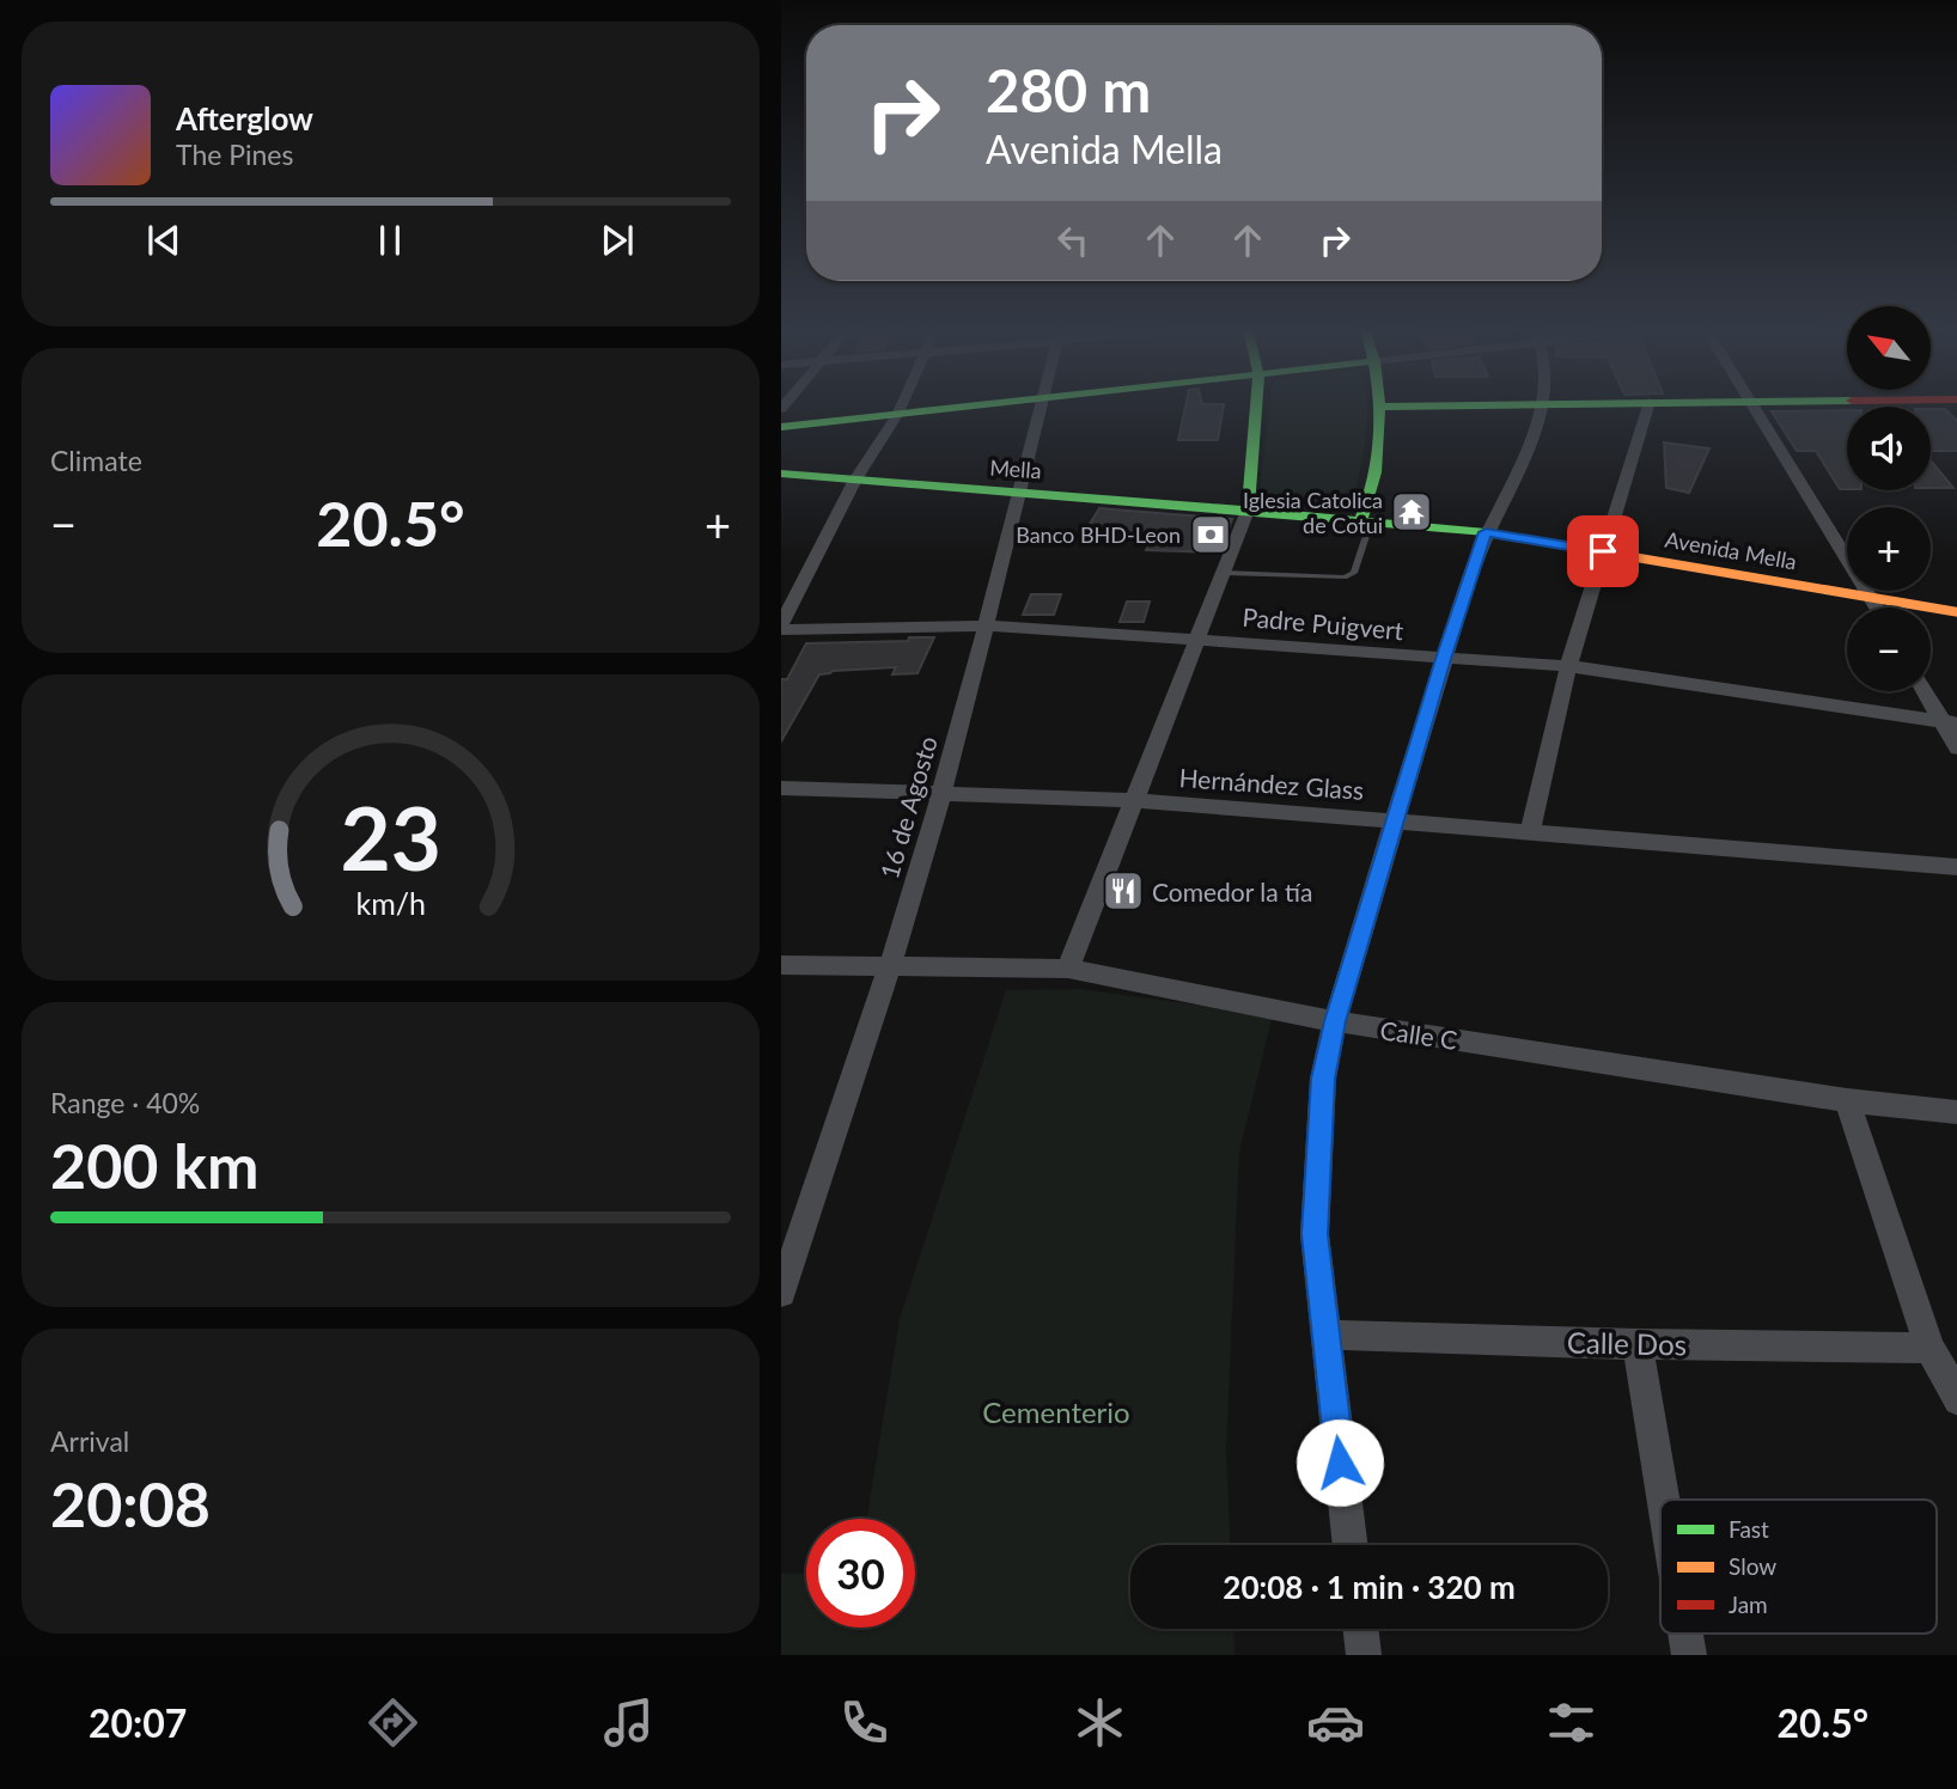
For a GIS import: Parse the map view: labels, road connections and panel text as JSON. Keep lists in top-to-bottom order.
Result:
{
  "streets": {
    "main road": ["Mella", "Avenida Mella"],
    "street": [
      "Padre Puigvert",
      "Hernández Glass",
      "16 de Agosto",
      "Calle C",
      "Calle Dos"
    ]
  },
  "crossings": [
    ["Mella", "Avenida Mella"],
    ["Mella", "16 de Agosto"],
    ["Padre Puigvert", "16 de Agosto"],
    ["Hernández Glass", "16 de Agosto"],
    ["16 de Agosto", "Calle C"]
  ],
  "parks": ["Cementerio"],
  "places": {
    "temple": ["Iglesia Catolica de Cotui"],
    "bank": ["Banco BHD-Leon"],
    "restaurant": ["Comedor la tía"]
  },
  "legend": ["Fast", "Slow", "Jam"],
  "north": "top left",
  "page": {
    "turn": ["280 m", "Avenida Mella"],
    "song": ["Afterglow", "The Pines"],
    "map_buttons": ["+", "−"],
    "tile": [
      "Climate",
      ["Range · 40%", "200 km"],
      ["Arrival", "20:08"]
    ],
    "heat": ["−", "20.5°", "+"],
    "limit": "30",
    "trip": "20:08 · 1 min · 320 m",
    "tabs": ["20:07", "20.5°"],
    "gauge": ["23", "km/h"]
  }
}
